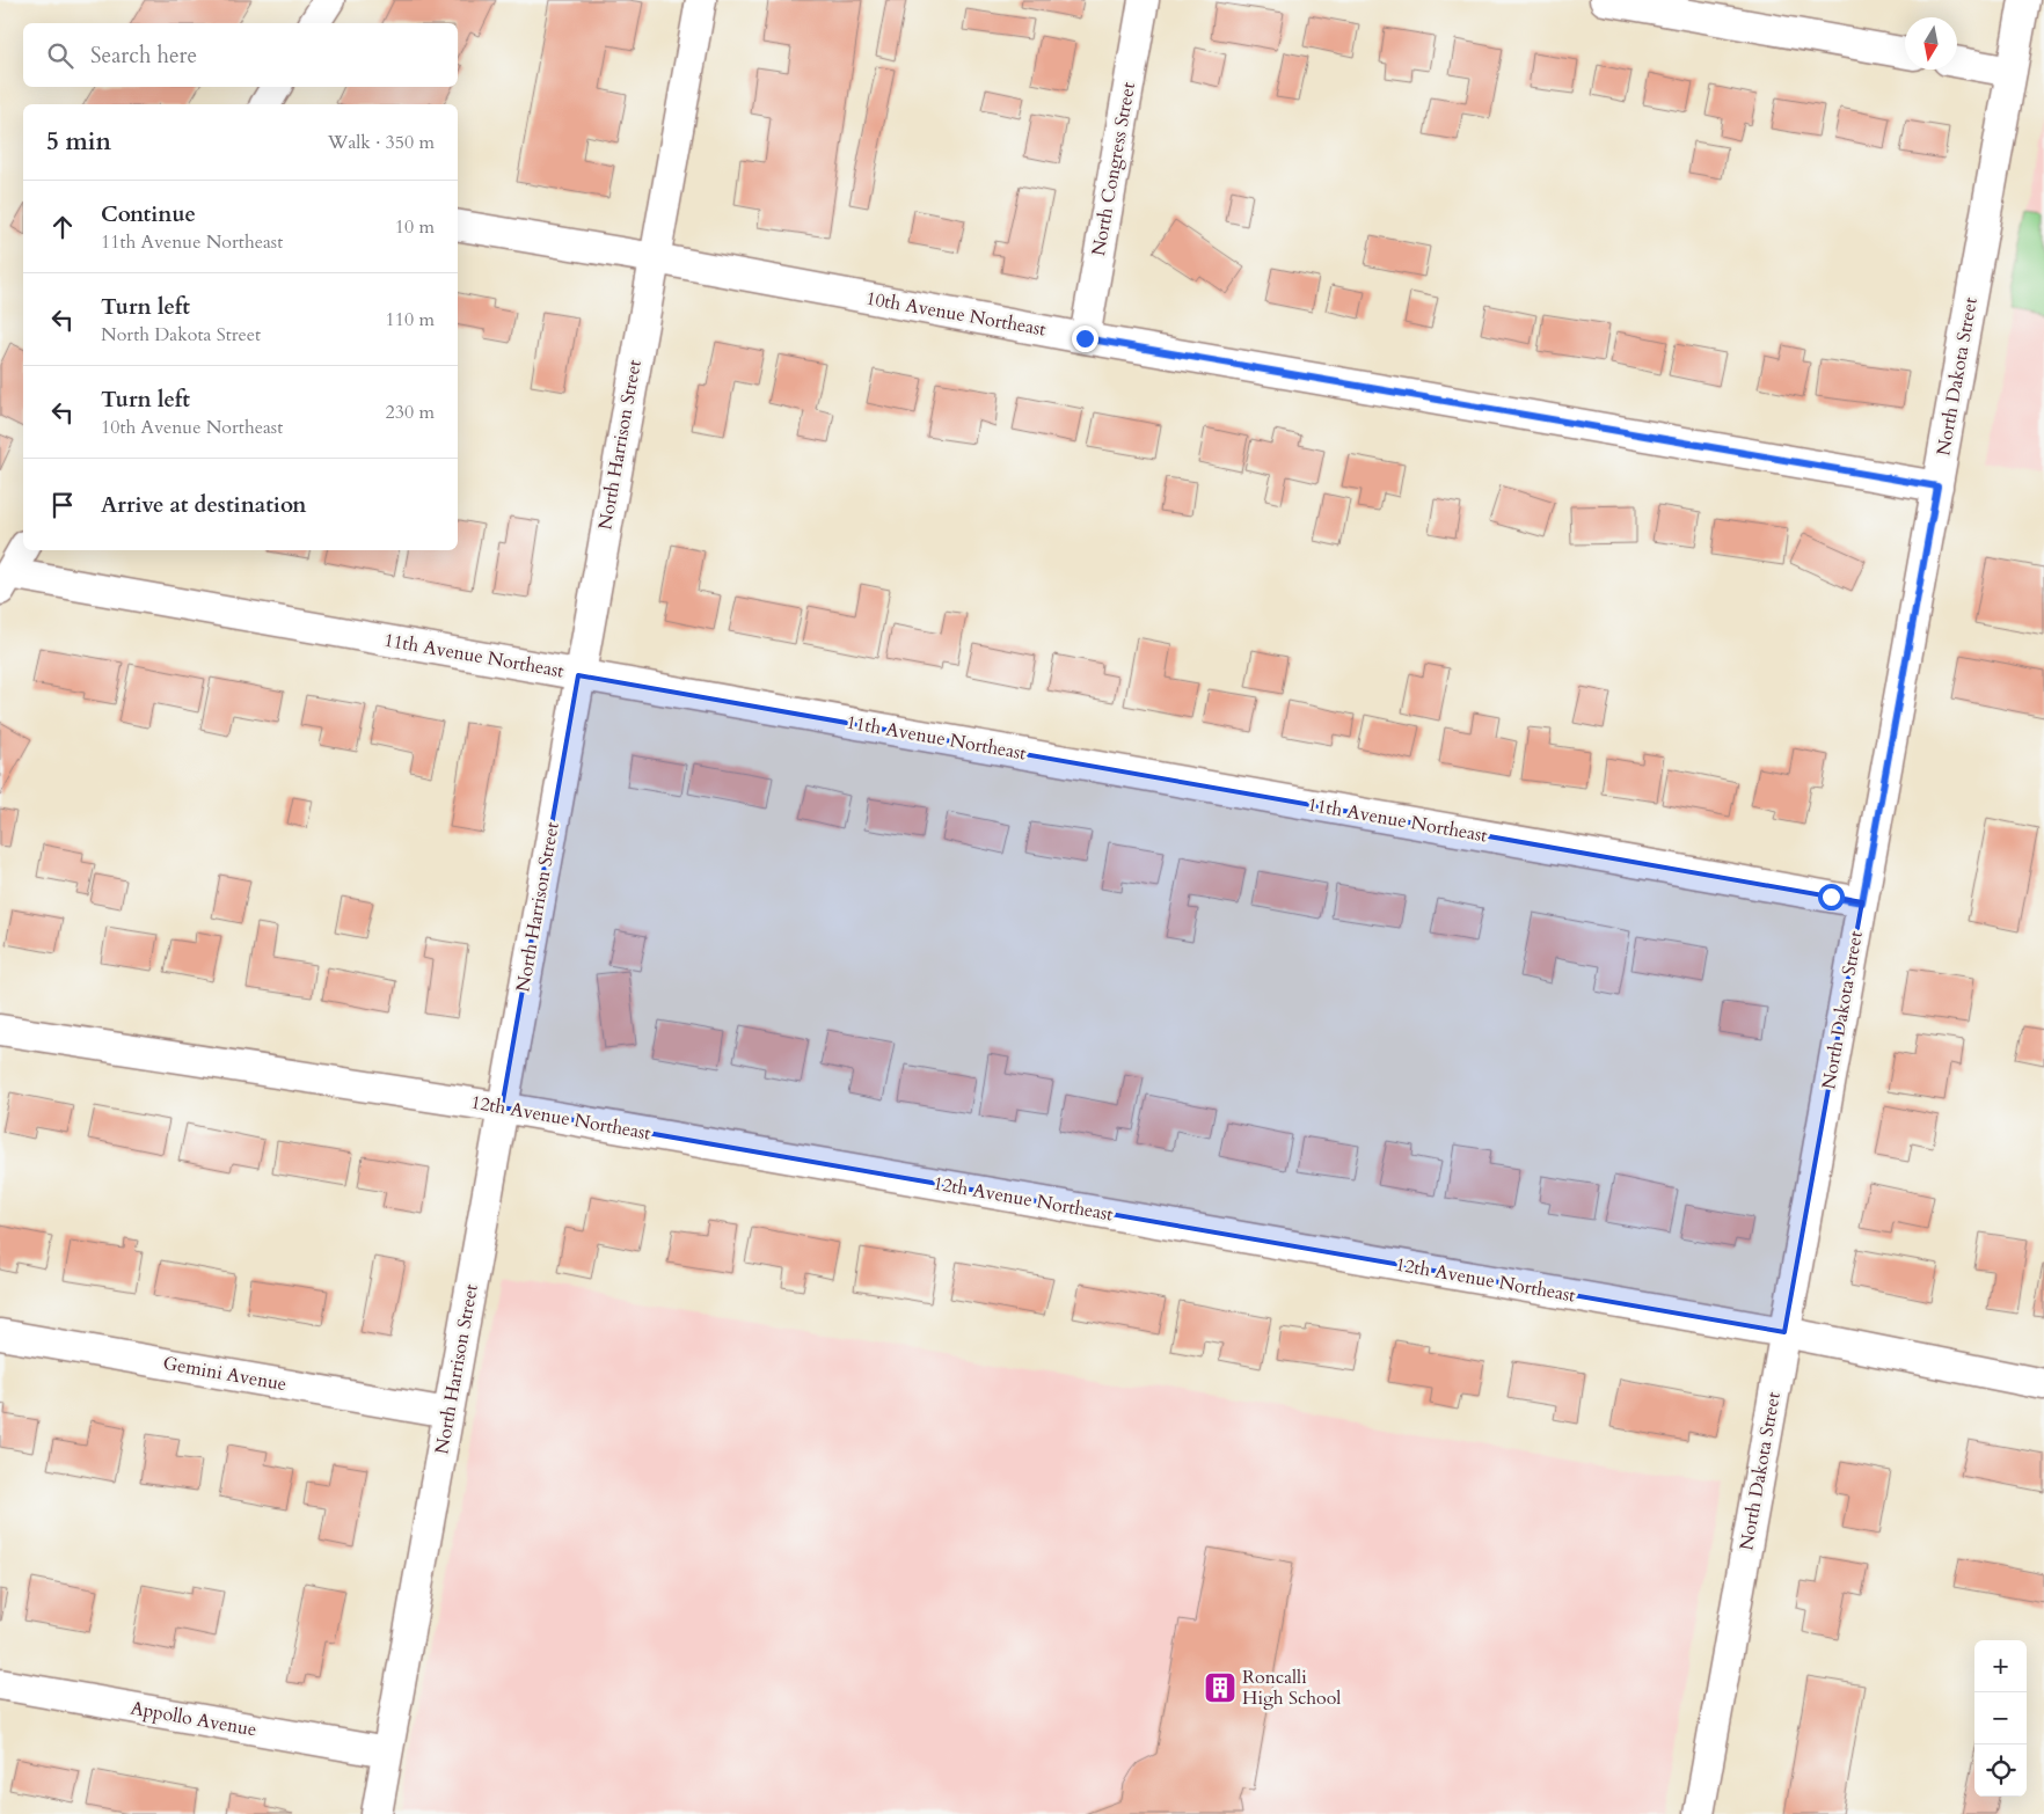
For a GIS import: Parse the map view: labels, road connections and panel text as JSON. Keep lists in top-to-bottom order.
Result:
{
  "streets": {
    "street": [
      "North Congress Street",
      "10th Avenue Northeast",
      "North Dakota Street",
      "North Harrison Street",
      "11th Avenue Northeast",
      "12th Avenue Northeast",
      "Gemini Avenue",
      "Appollo Avenue"
    ]
  },
  "crossings": [
    ["North Congress Street", "10th Avenue Northeast"],
    ["10th Avenue Northeast", "North Dakota Street"],
    ["10th Avenue Northeast", "North Harrison Street"],
    ["North Dakota Street", "11th Avenue Northeast"],
    ["North Dakota Street", "12th Avenue Northeast"],
    ["North Harrison Street", "11th Avenue Northeast"],
    ["North Harrison Street", "12th Avenue Northeast"],
    ["North Harrison Street", "Gemini Avenue"],
    ["North Harrison Street", "Appollo Avenue"]
  ],
  "places": {
    "building": ["Roncalli High School"]
  },
  "north": "bottom",
  "page": {
    "search": "Search here",
    "heading": ["5 min", "Walk · 350 m"],
    "list": [
      ["Continue", "11th Avenue Northeast", "10 m"],
      ["Turn left", "North Dakota Street", "110 m"],
      ["Turn left", "10th Avenue Northeast", "230 m"],
      "Arrive at destination"
    ],
    "map_buttons": ["+", "−"]
  }
}
